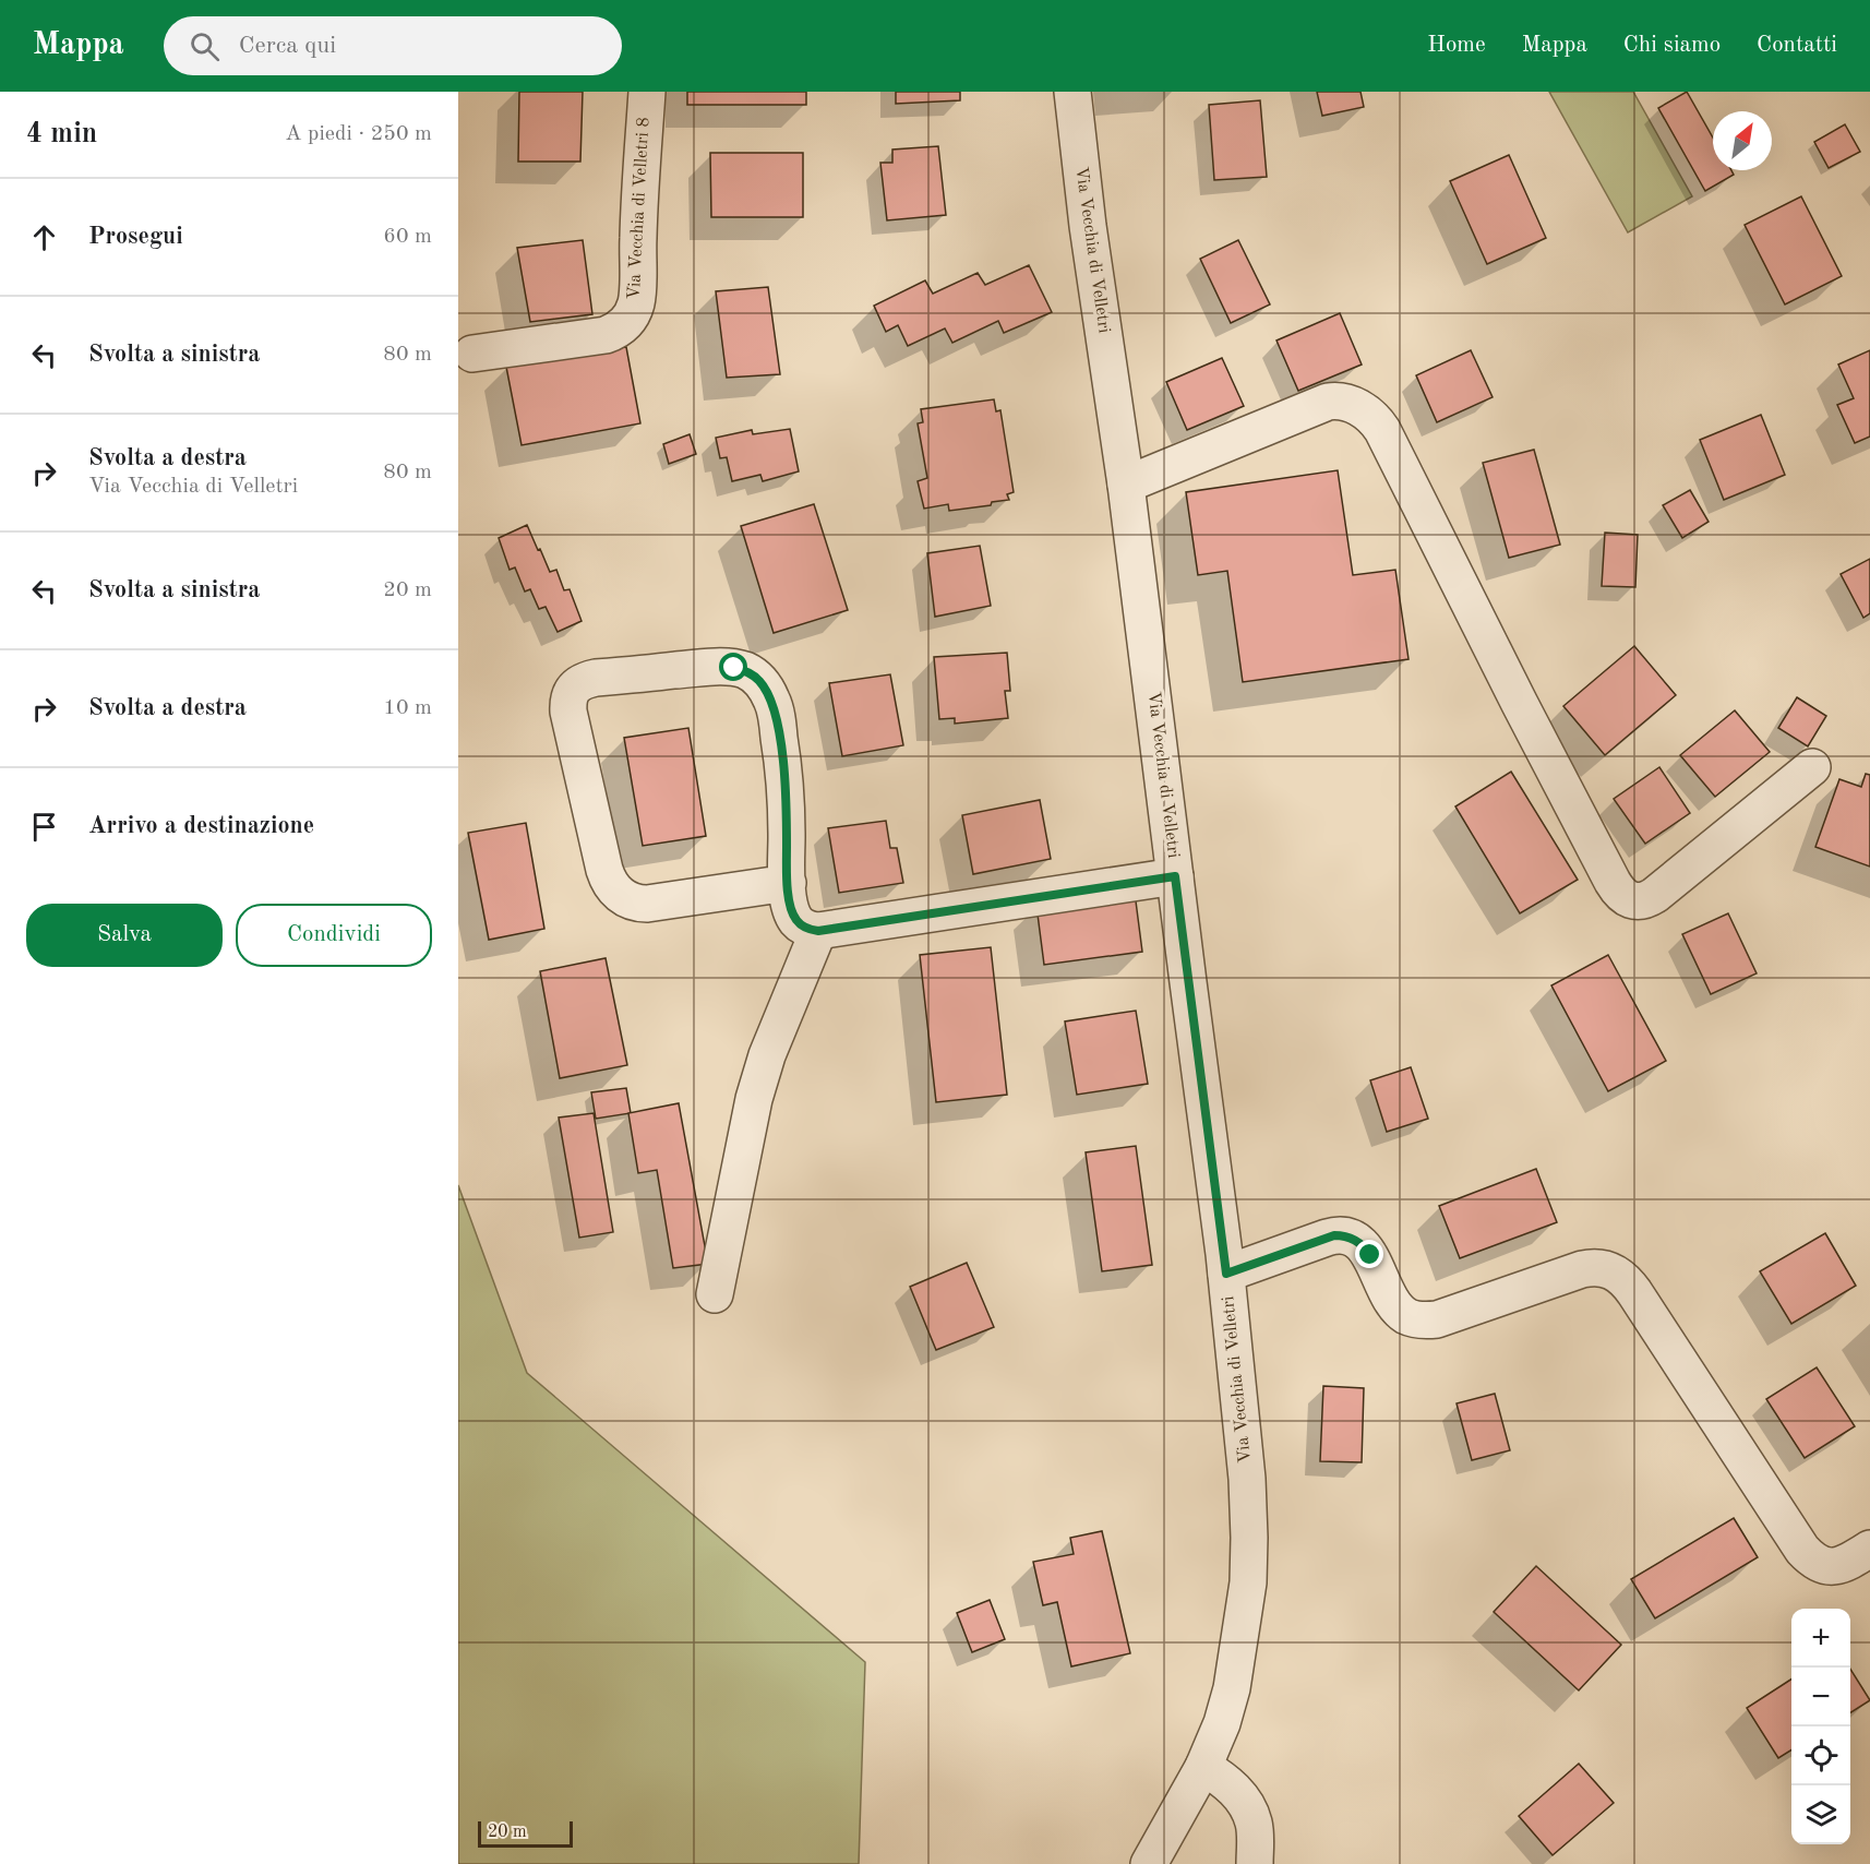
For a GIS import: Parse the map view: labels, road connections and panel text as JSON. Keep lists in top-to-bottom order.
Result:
{
  "streets": {
    "street": ["Via Vecchia di Velletri 8", "Via Vecchia di Velletri"]
  },
  "scale_bar": "20 m",
  "north": "top right",
  "page": {
    "header": "Mappa",
    "search": "Cerca qui",
    "nav": [
      "Home",
      "Mappa",
      "Chi siamo",
      "Contatti"
    ],
    "heading": ["4 min", "A piedi · 250 m"],
    "list": [
      ["Prosegui", "60 m"],
      ["Svolta a sinistra", "80 m"],
      ["Svolta a destra", "Via Vecchia di Velletri", "80 m"],
      ["Svolta a sinistra", "20 m"],
      ["Svolta a destra", "10 m"],
      "Arrivo a destinazione"
    ],
    "buttons": ["Salva", "Condividi"],
    "map_buttons": ["+", "−"],
    "scale": "20 m"
  }
}
